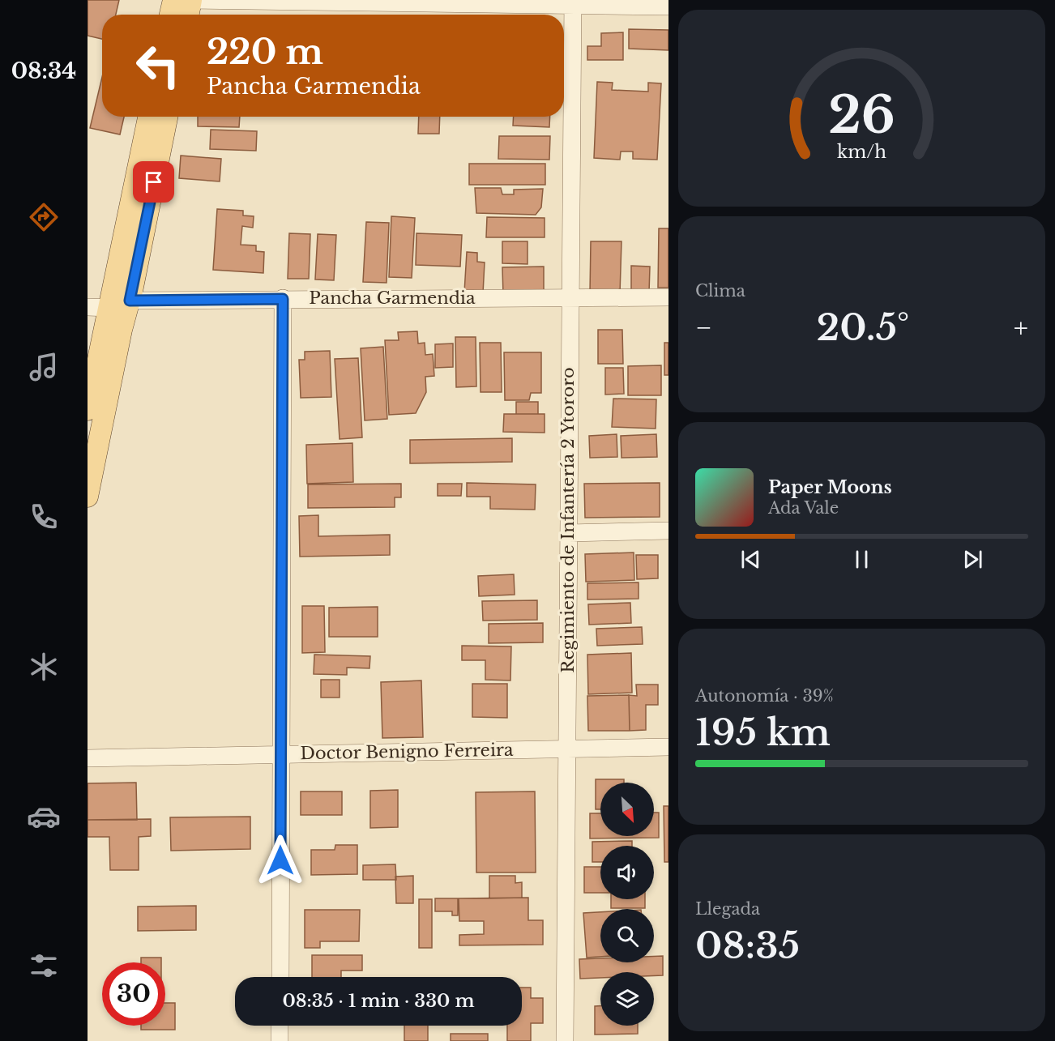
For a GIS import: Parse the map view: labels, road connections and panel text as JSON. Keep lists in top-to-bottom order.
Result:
{
  "streets": {
    "street": ["Pancha Garmendia", "Regimiento de Infantería 2 Ytororo", "Doctor Benigno Ferreira"]
  },
  "crossings": [
    ["Pancha Garmendia", "Regimiento de Infantería 2 Ytororo"],
    ["Regimiento de Infantería 2 Ytororo", "Doctor Benigno Ferreira"]
  ],
  "north": "bottom right",
  "page": {
    "tabs": "08:34",
    "turn": ["220 m", "Pancha Garmendia"],
    "tile": [
      "Clima",
      ["Autonomía · 39%", "195 km"],
      ["Llegada", "08:35"]
    ],
    "heat": ["−", "20.5°", "+"],
    "song": ["Paper Moons", "Ada Vale"],
    "limit": "30",
    "trip": "08:35 · 1 min · 330 m",
    "gauge": ["26", "km/h"]
  }
}
